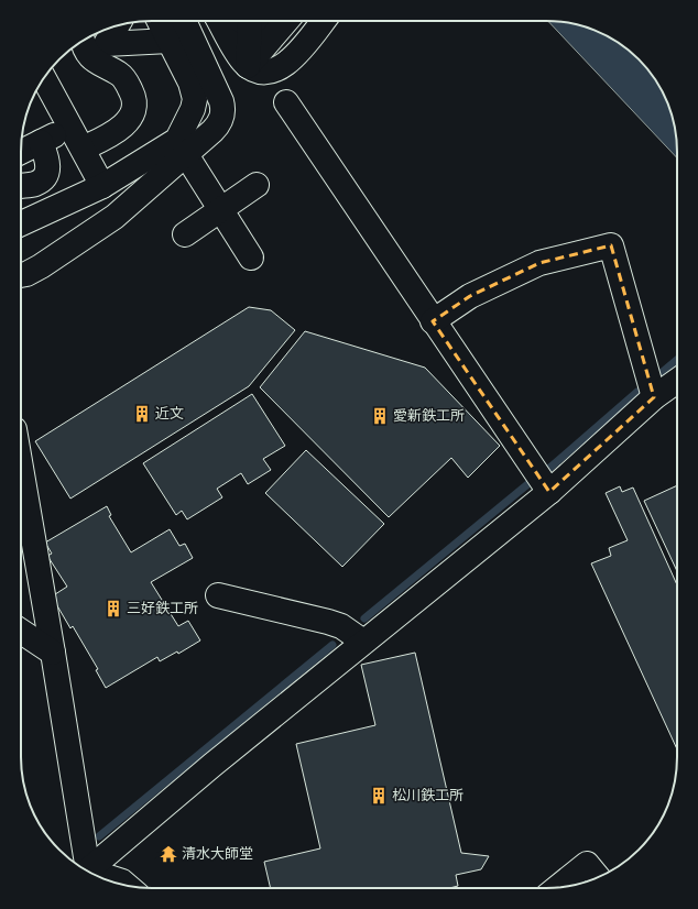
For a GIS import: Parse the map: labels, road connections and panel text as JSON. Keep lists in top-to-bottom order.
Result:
{
  "places": {
    "building": [
      "近文",
      "愛新鉄工所",
      "三好鉄工所",
      "松川鉄工所"
    ],
    "temple": ["清水大師堂"]
  }
}
